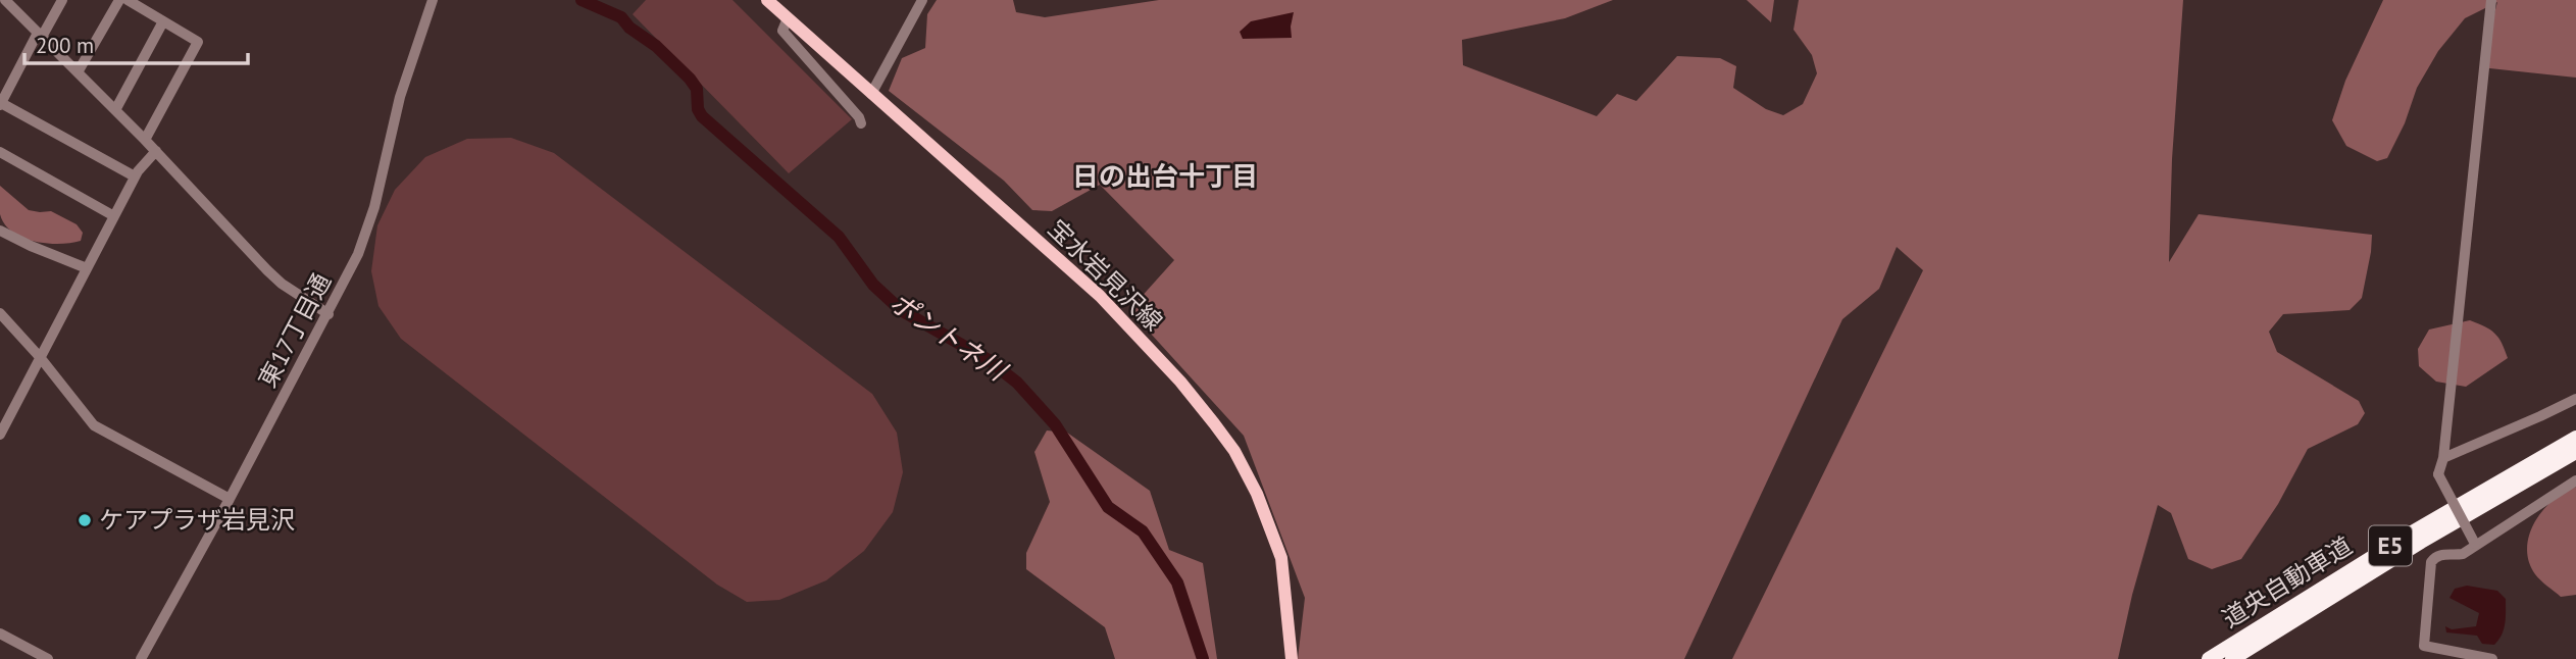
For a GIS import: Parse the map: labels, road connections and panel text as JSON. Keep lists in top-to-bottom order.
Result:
{
  "streets": {
    "highway": ["E5", "道央自動車道"],
    "main road": ["宝水岩見沢線"],
    "street": ["東17丁目通"]
  },
  "districts": ["日の出台十丁目"],
  "water": ["ポントネ川"],
  "places": ["ケアプラザ岩見沢"],
  "scale_bar": "200 m"
}
